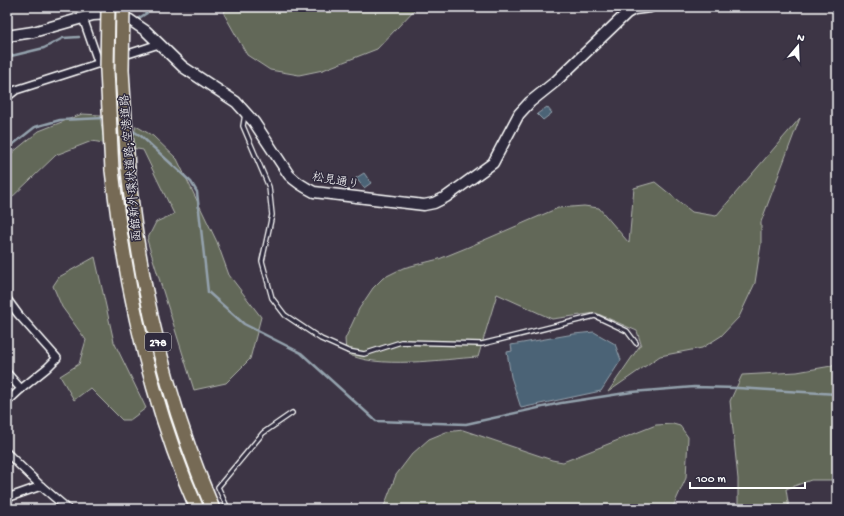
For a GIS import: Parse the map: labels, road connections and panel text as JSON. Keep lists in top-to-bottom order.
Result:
{
  "streets": {
    "highway": ["函館新外環状道路;空港道路", "278"],
    "street": ["松見通り"]
  },
  "scale_bar": "100 m",
  "north": "top"
}
